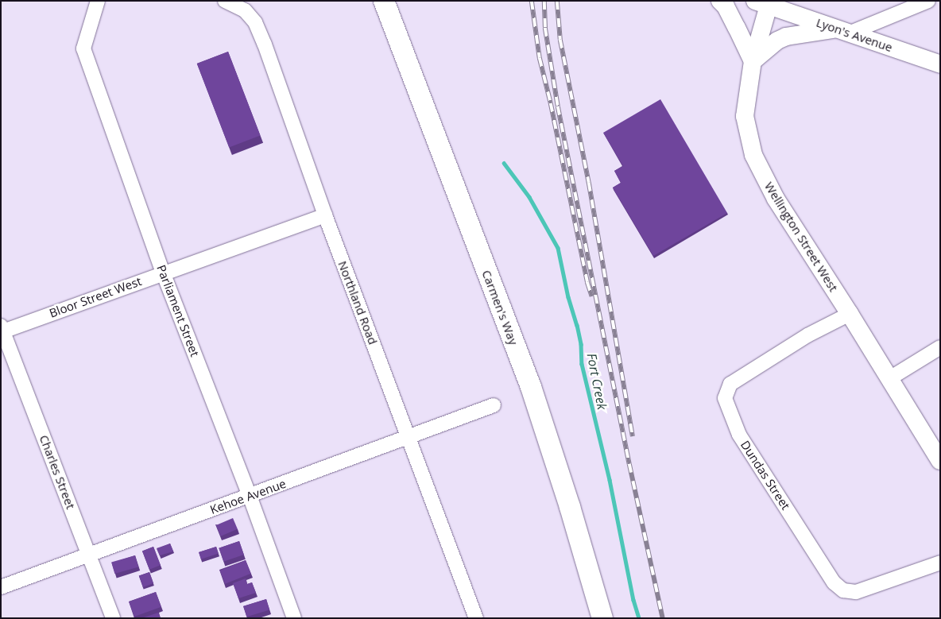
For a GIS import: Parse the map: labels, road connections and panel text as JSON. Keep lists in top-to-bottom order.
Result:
{
  "streets": {
    "highway": ["Carmen's Way"],
    "main road": ["Lyon's Avenue", "Wellington Street West"],
    "street": [
      "Bloor Street West",
      "Northland Road",
      "Parliament Street",
      "Charles Street",
      "Dundas Street",
      "Kehoe Avenue"
    ]
  },
  "crossings": [
    ["Lyon's Avenue", "Wellington Street West"],
    ["Wellington Street West", "Dundas Street"],
    ["Bloor Street West", "Northland Road"],
    ["Bloor Street West", "Parliament Street"],
    ["Bloor Street West", "Charles Street"],
    ["Northland Road", "Kehoe Avenue"],
    ["Parliament Street", "Kehoe Avenue"],
    ["Charles Street", "Kehoe Avenue"]
  ],
  "water": ["Fort Creek"]
}
